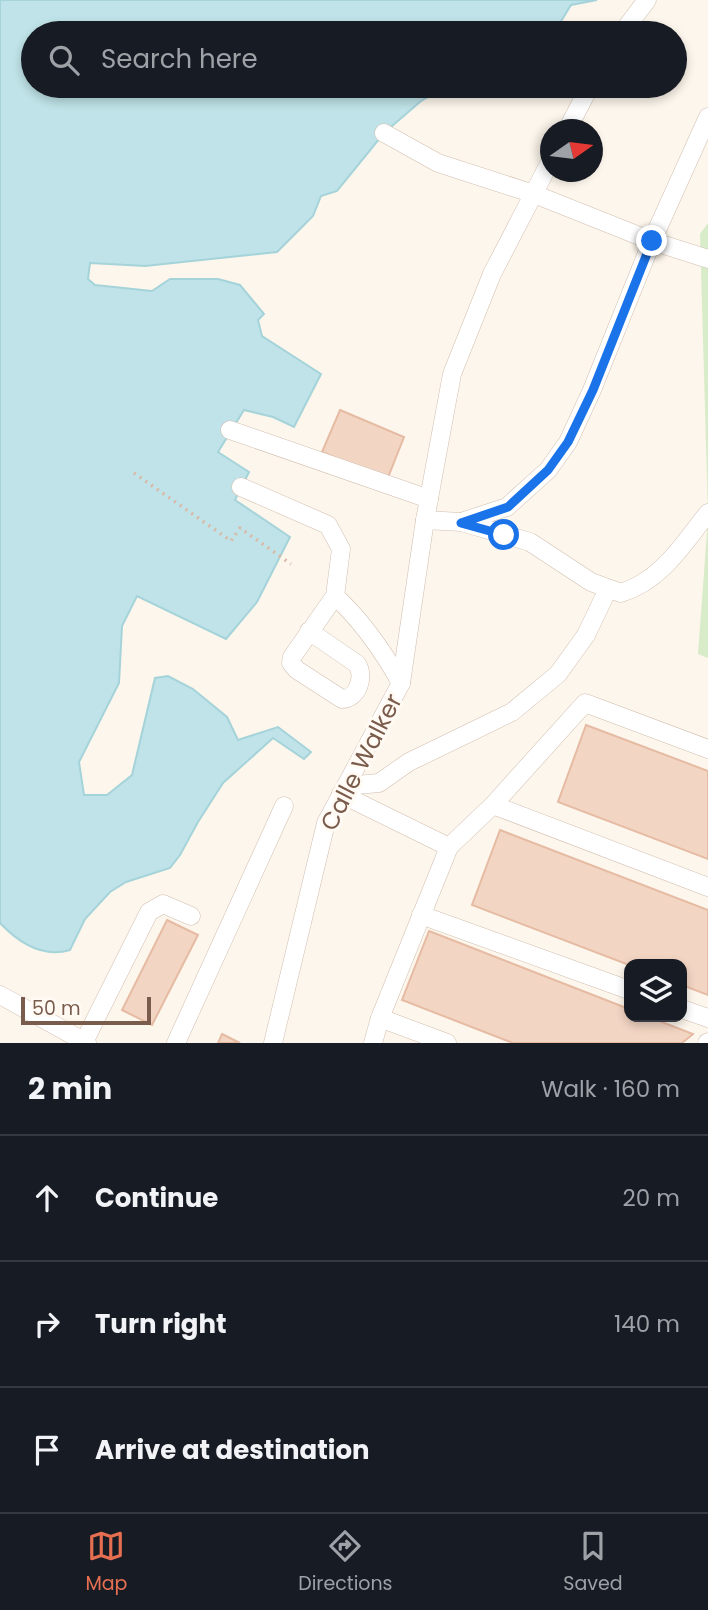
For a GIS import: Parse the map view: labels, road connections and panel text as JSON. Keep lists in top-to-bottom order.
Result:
{
  "streets": {
    "street": ["Calle Walker"]
  },
  "scale_bar": "50 m",
  "north": "right",
  "page": {
    "search": "Search here",
    "scale": "50 m",
    "heading": ["2 min", "Walk · 160 m"],
    "list": [
      ["Continue", "20 m"],
      ["Turn right", "140 m"],
      "Arrive at destination"
    ],
    "nav": ["Map", "Directions", "Saved"]
  }
}
